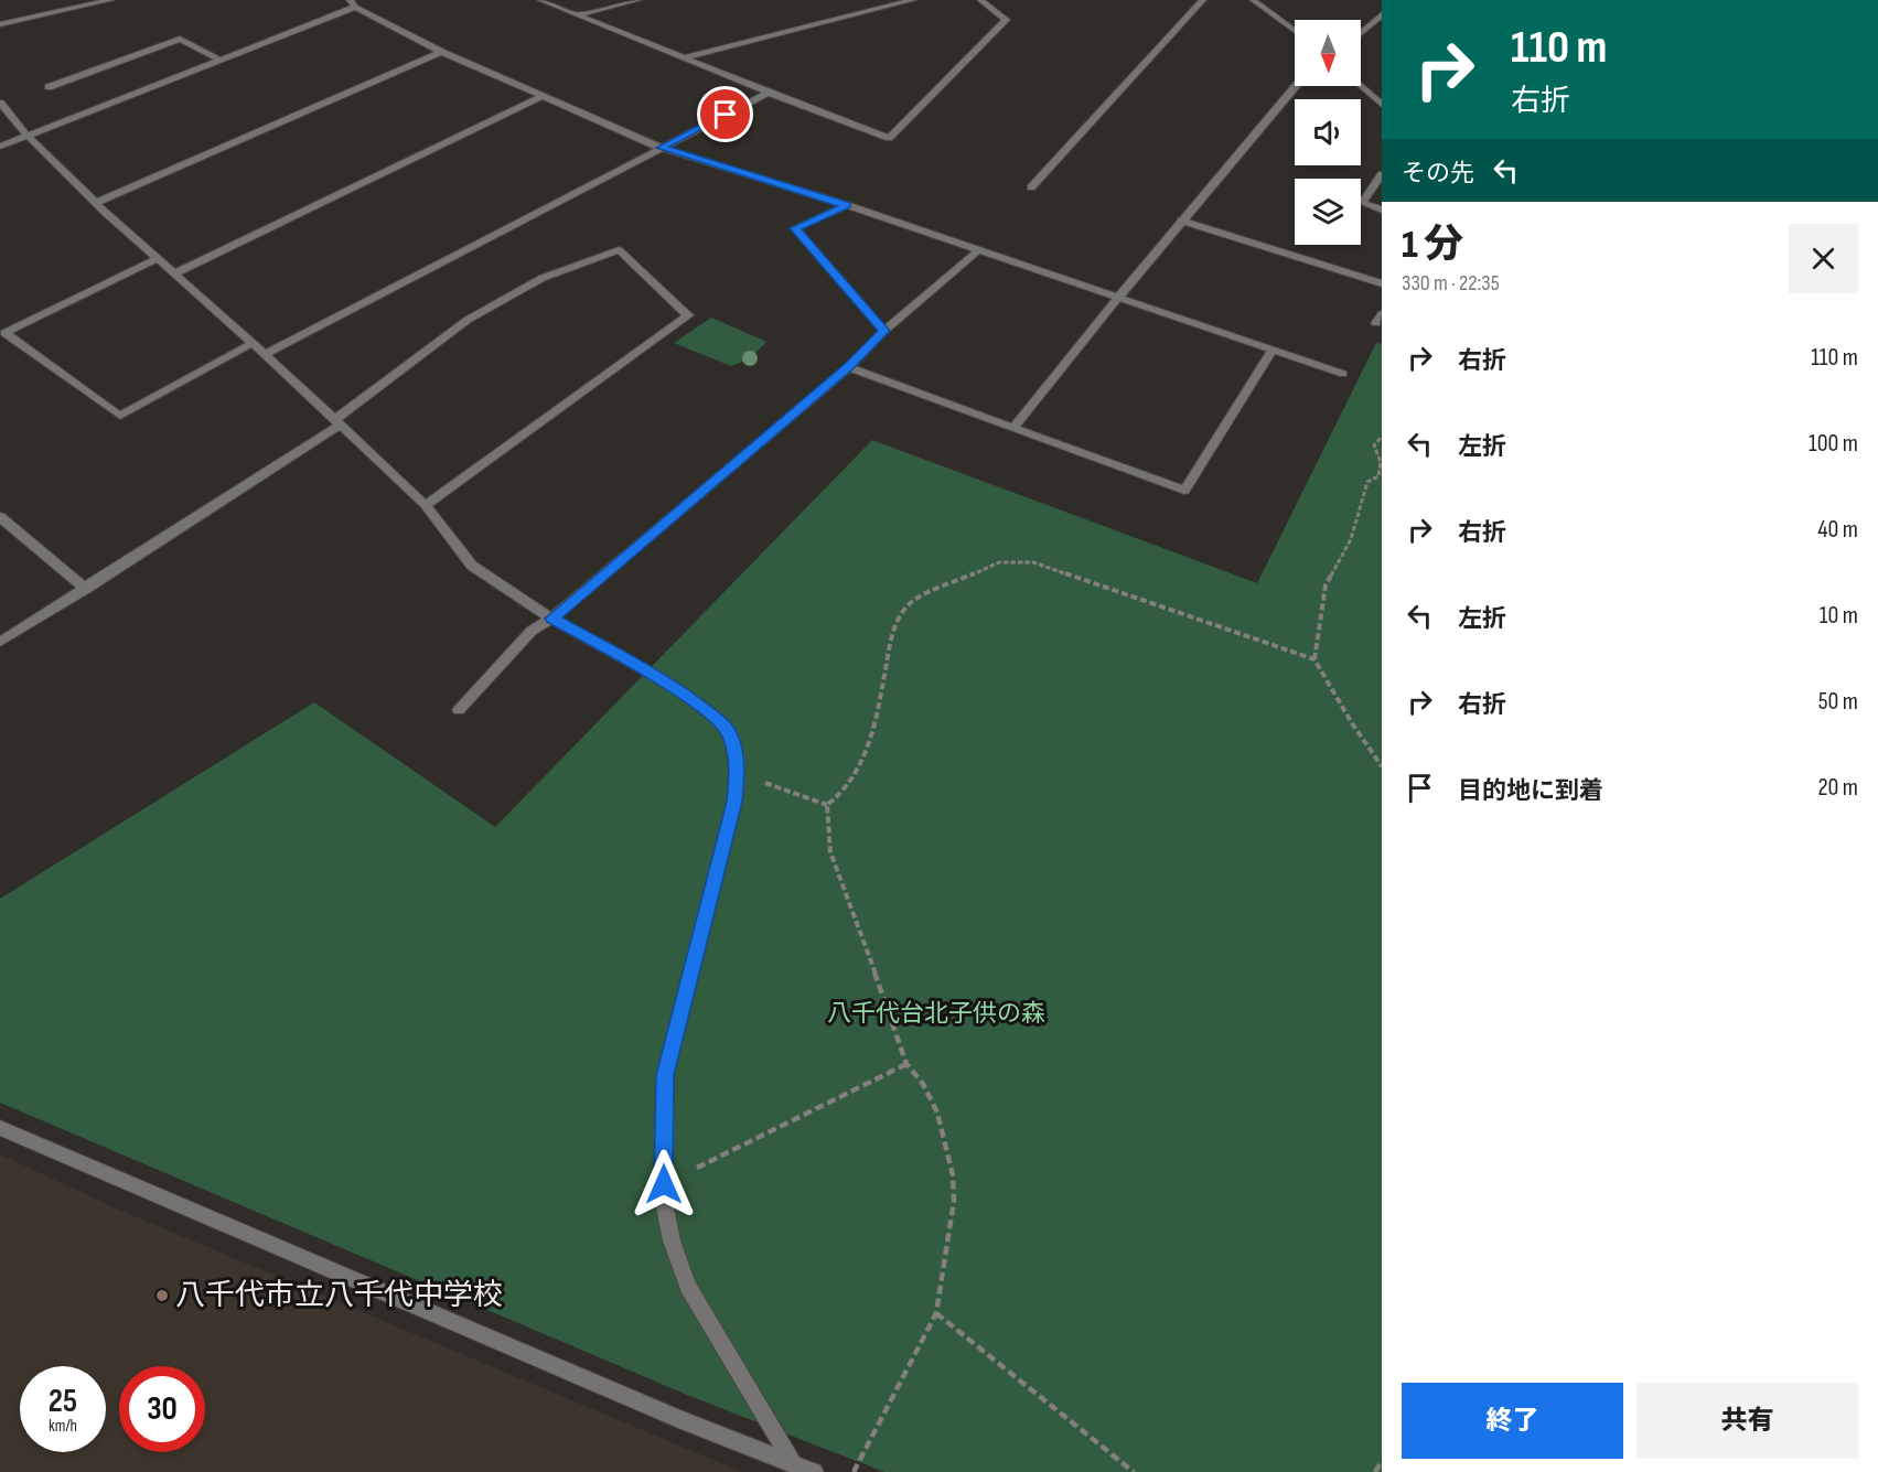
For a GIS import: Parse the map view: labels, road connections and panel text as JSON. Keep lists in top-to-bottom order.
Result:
{
  "parks": ["八千代台北子供の森"],
  "places": ["八千代市立八千代中学校"],
  "north": "bottom",
  "page": {
    "turn": ["110 m", "右折"],
    "then": "その先",
    "heading": ["1 分", "330 m · 22:35"],
    "list": [
      {
        "name": "右折",
        "value": "110 m"
      },
      {
        "name": "左折",
        "value": "100 m"
      },
      {
        "name": "右折",
        "value": "40 m"
      },
      {
        "name": "左折",
        "value": "10 m"
      },
      {
        "name": "右折",
        "value": "50 m"
      },
      {
        "name": "目的地に到着",
        "value": "20 m"
      }
    ],
    "speed": "25 km/h",
    "limit": "30",
    "buttons": ["終了", "共有"]
  }
}
